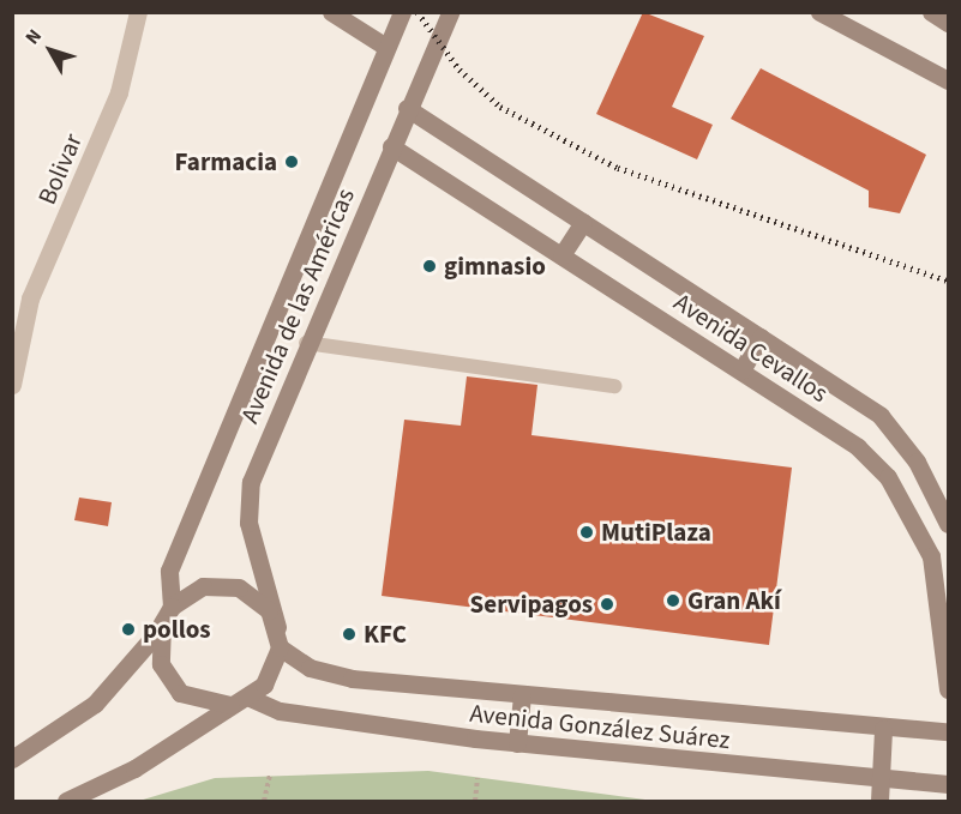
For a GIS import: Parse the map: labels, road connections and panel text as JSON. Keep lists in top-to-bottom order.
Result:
{
  "streets": {
    "main road": ["Avenida de las Américas", "Avenida Cevallos", "Avenida González Suárez"],
    "street": ["Bolivar"]
  },
  "crossings": [
    ["Avenida de las Américas", "Avenida Cevallos"],
    ["Avenida de las Américas", "Avenida González Suárez"]
  ],
  "places": [
    "Farmacia",
    "gimnasio",
    "MutiPlaza",
    "Gran Akí",
    "Servipagos",
    "pollos",
    "KFC"
  ],
  "north": "top left"
}
